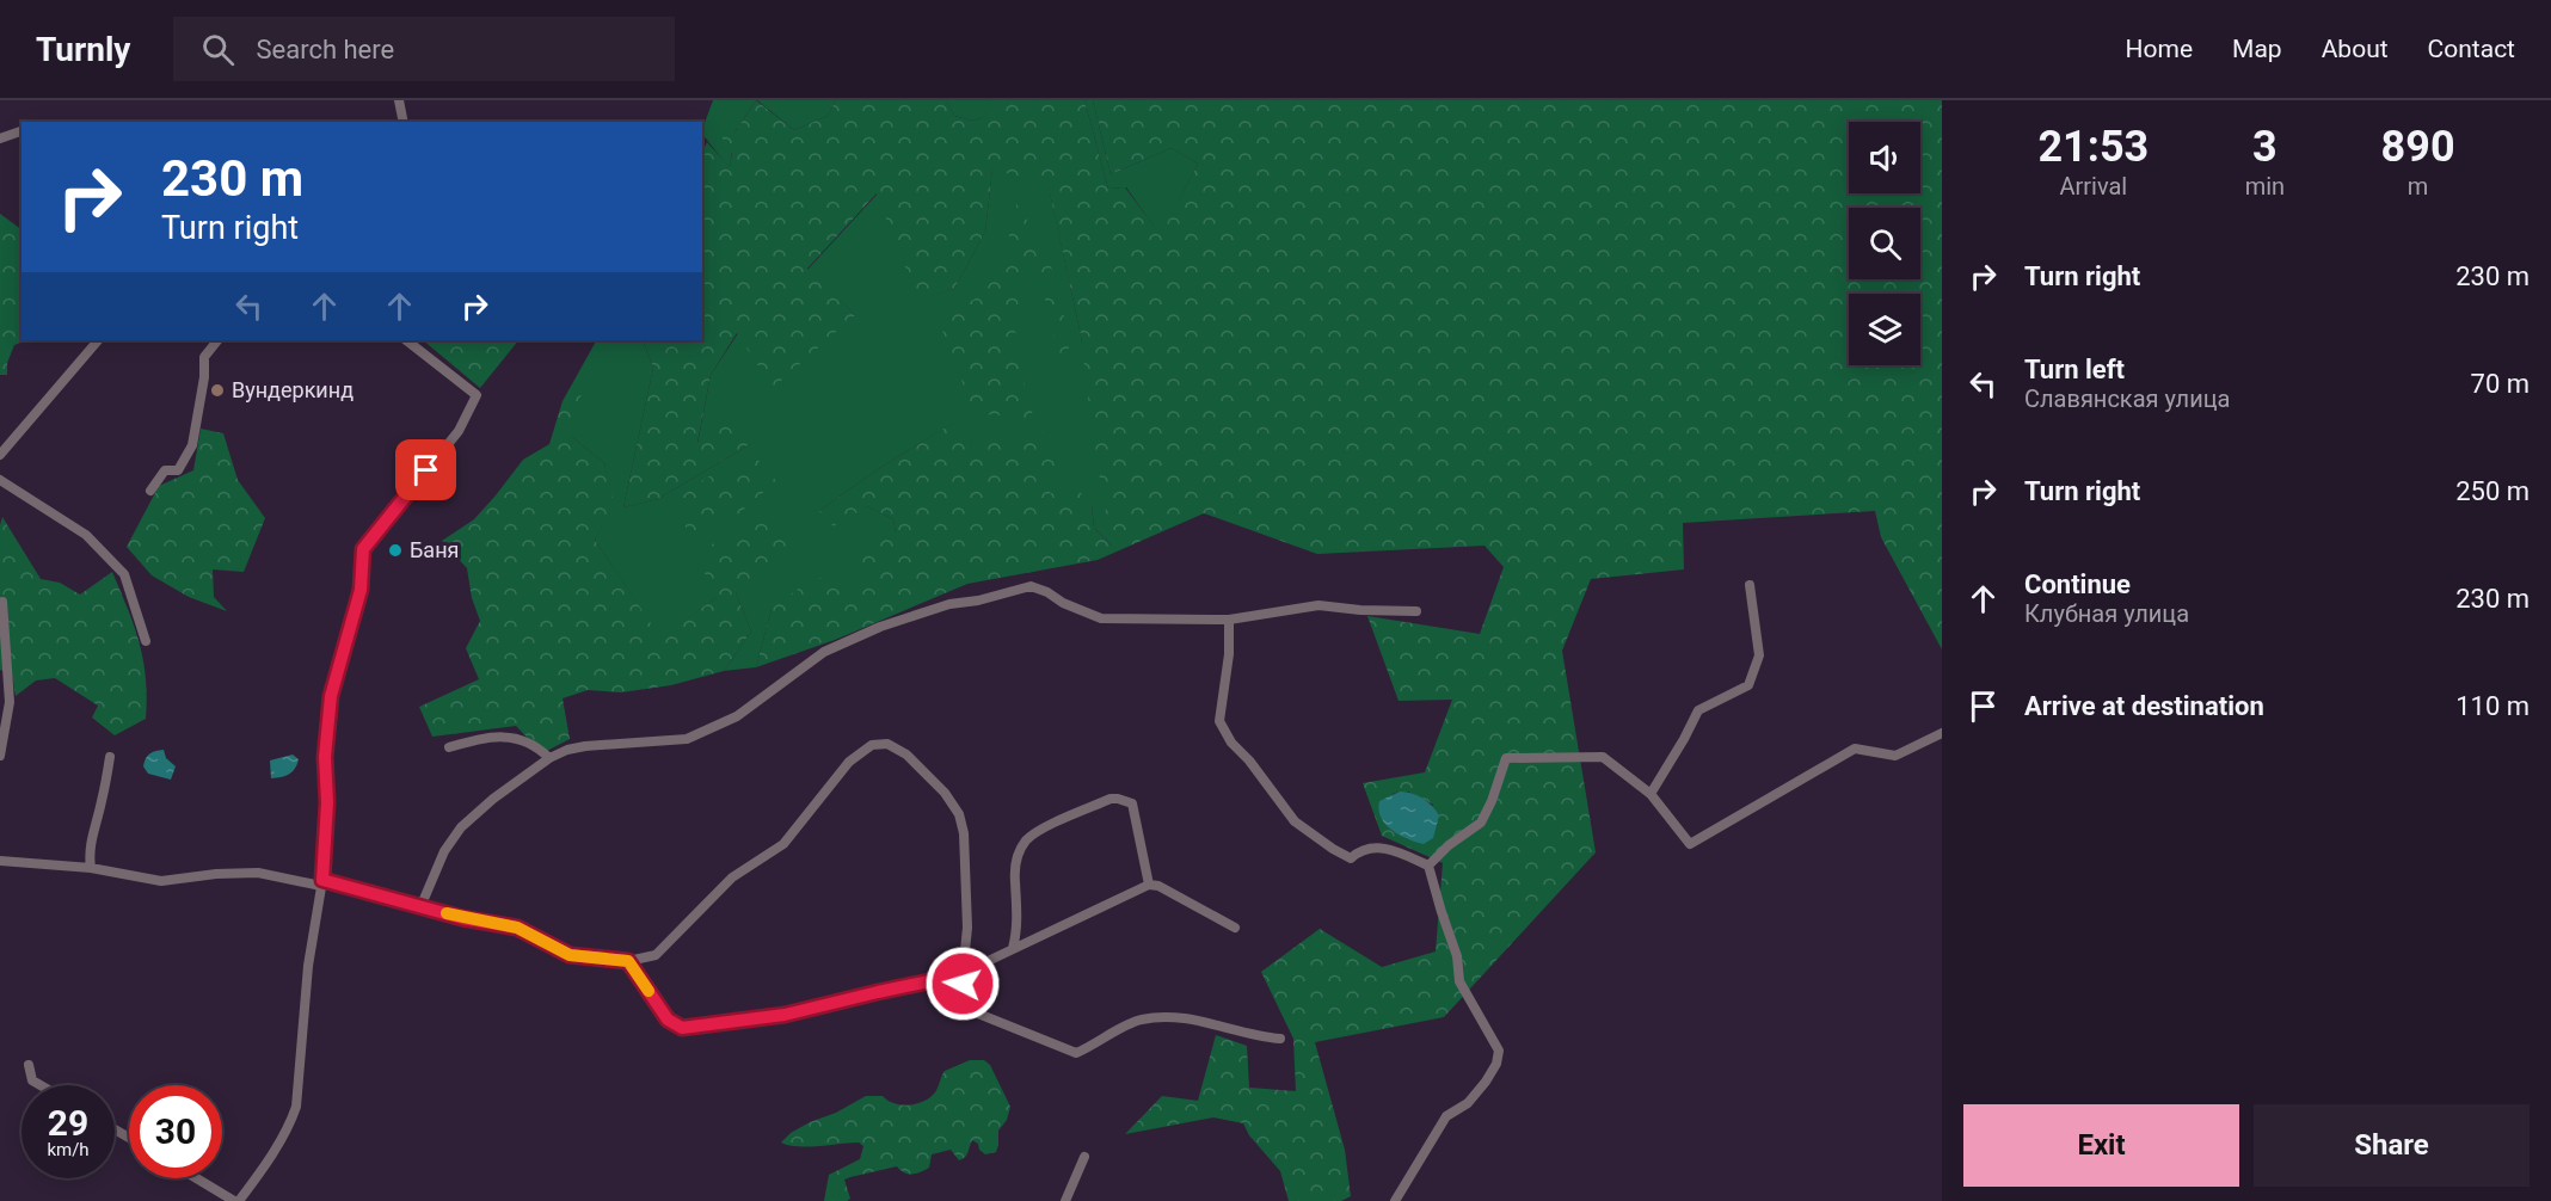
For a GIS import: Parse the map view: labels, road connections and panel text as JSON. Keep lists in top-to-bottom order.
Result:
{
  "places": ["Вундеркинд", "Баня"],
  "page": {
    "header": "Turnly",
    "search": "Search here",
    "nav": [
      "Home",
      "Map",
      "About",
      "Contact"
    ],
    "eta": [
      "21:53",
      "Arrival",
      "3",
      "min",
      "890",
      "m"
    ],
    "turn": ["230 m", "Turn right"],
    "list": [
      {
        "name": "Turn right",
        "value": "230 m"
      },
      {
        "name": "Turn left",
        "note": "Славянская улица",
        "value": "70 m"
      },
      {
        "name": "Turn right",
        "value": "250 m"
      },
      {
        "name": "Continue",
        "note": "Клубная улица",
        "value": "230 m"
      },
      {
        "name": "Arrive at destination",
        "value": "110 m"
      }
    ],
    "speed": "29 km/h",
    "limit": "30",
    "buttons": ["Exit", "Share"]
  }
}
